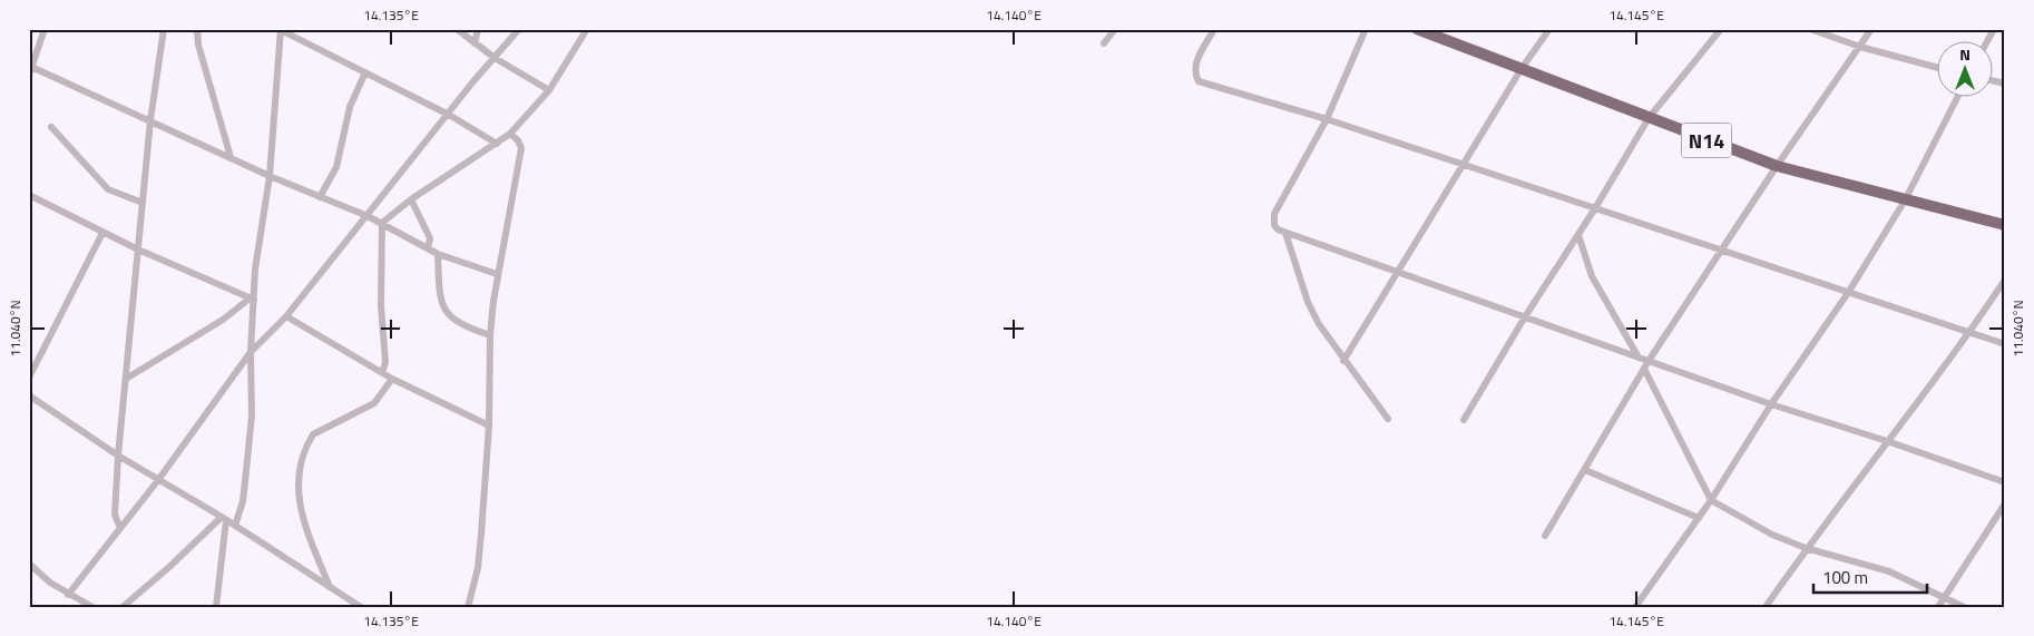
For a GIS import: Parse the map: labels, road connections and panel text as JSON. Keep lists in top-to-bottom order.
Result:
{
  "streets": {
    "highway": ["N14"]
  },
  "scale_bar": "100 m",
  "north": "top",
  "coordinates": [
    "14.135°E",
    "14.140°E",
    "14.145°E",
    "11.040°N"
  ]
}
